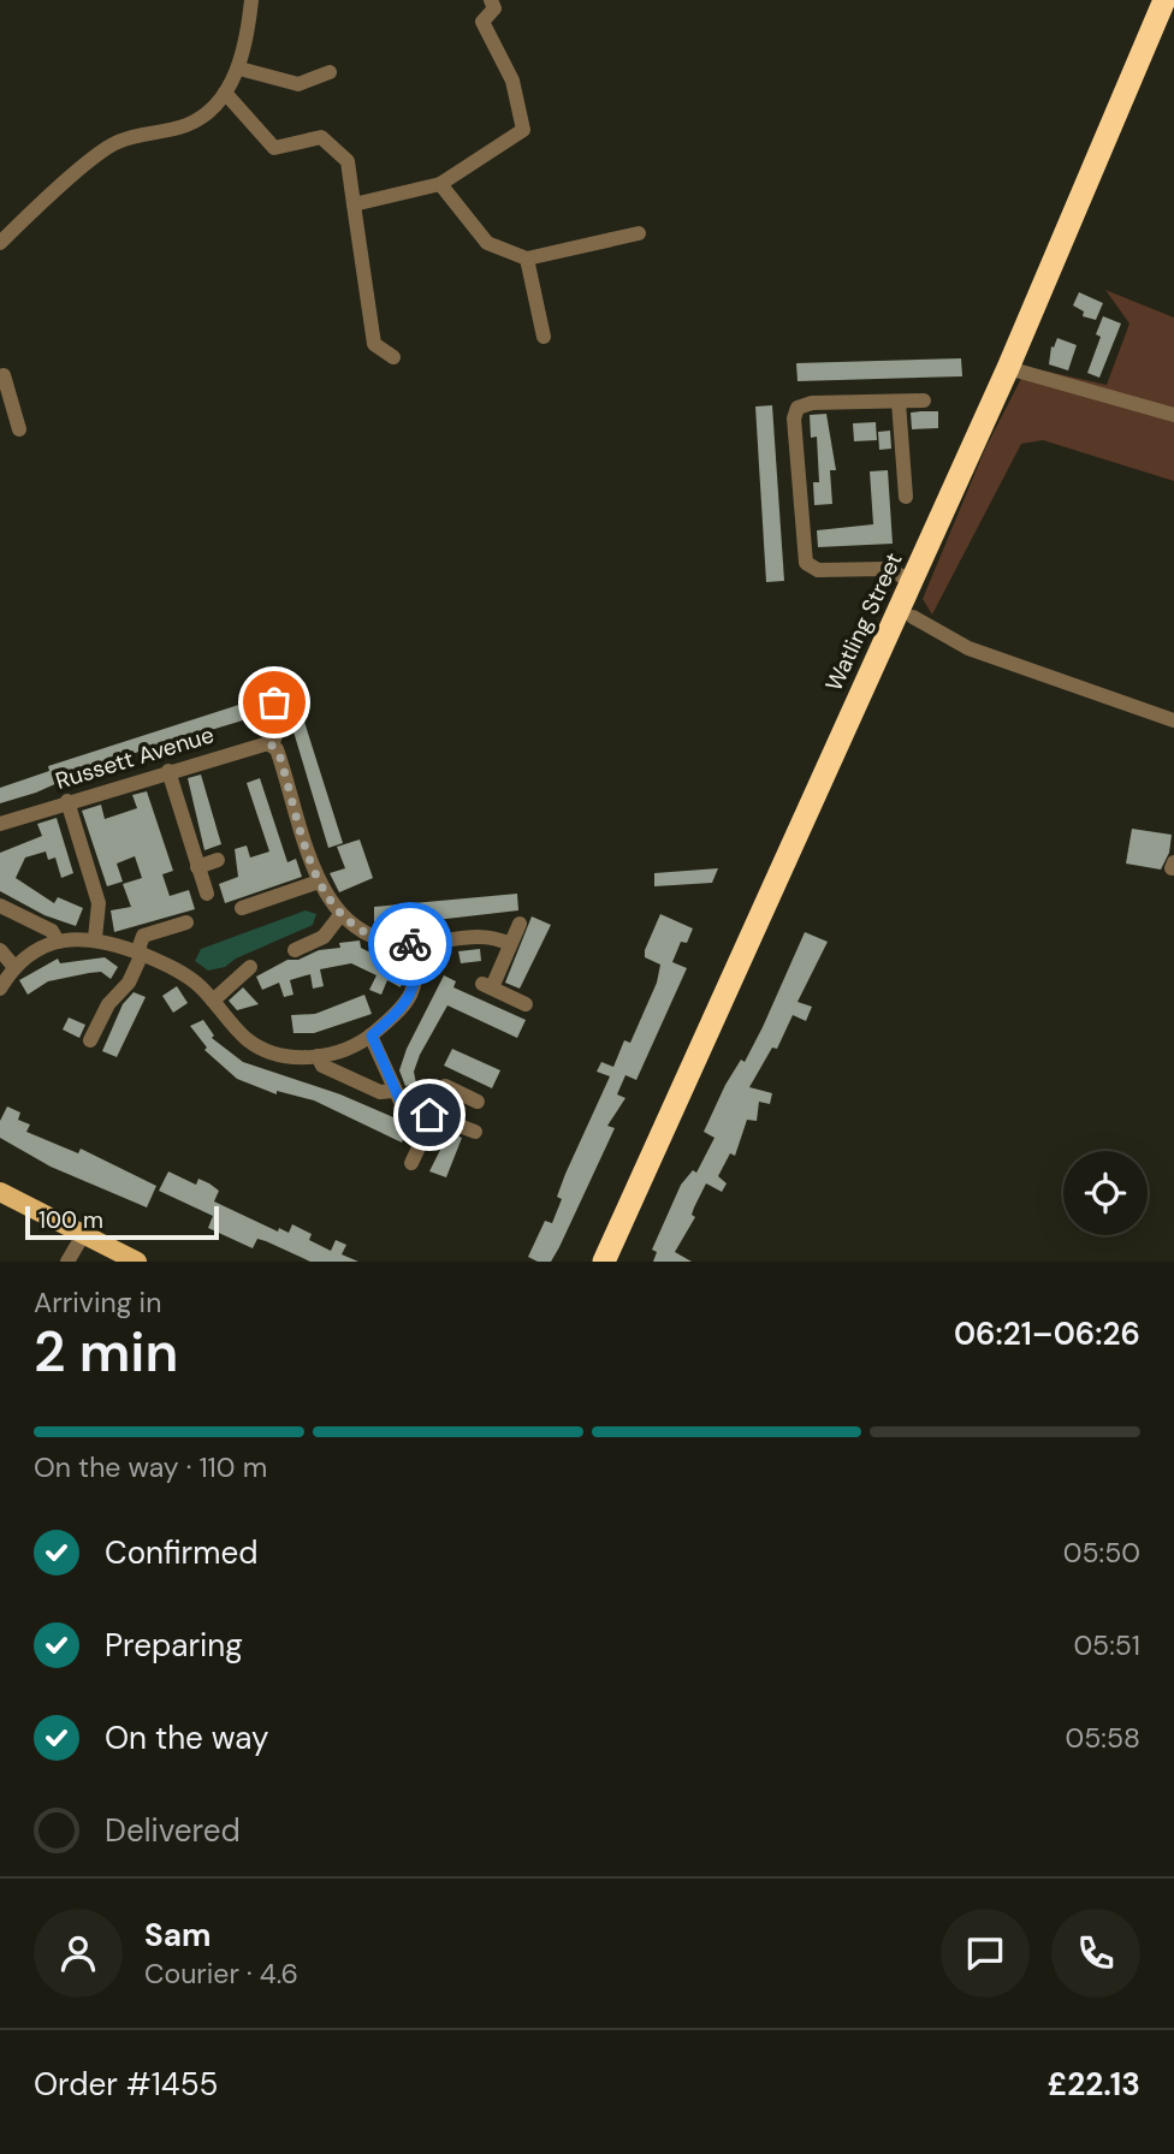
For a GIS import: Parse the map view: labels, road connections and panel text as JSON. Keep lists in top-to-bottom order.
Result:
{
  "streets": {
    "highway": ["Watling Street"],
    "street": ["Russett Avenue"]
  },
  "scale_bar": "100 m",
  "page": {
    "scale": "100 m",
    "heading": ["2 min", "Arriving in", "06:21–06:26"],
    "panel": [
      "Sam",
      "Courier · 4.6",
      "Order #1455",
      "£22.13"
    ],
    "bar": "On the way · 110 m",
    "list": [
      ["Confirmed", "05:50"],
      ["Preparing", "05:51"],
      ["On the way", "05:58"],
      "Delivered"
    ]
  }
}
